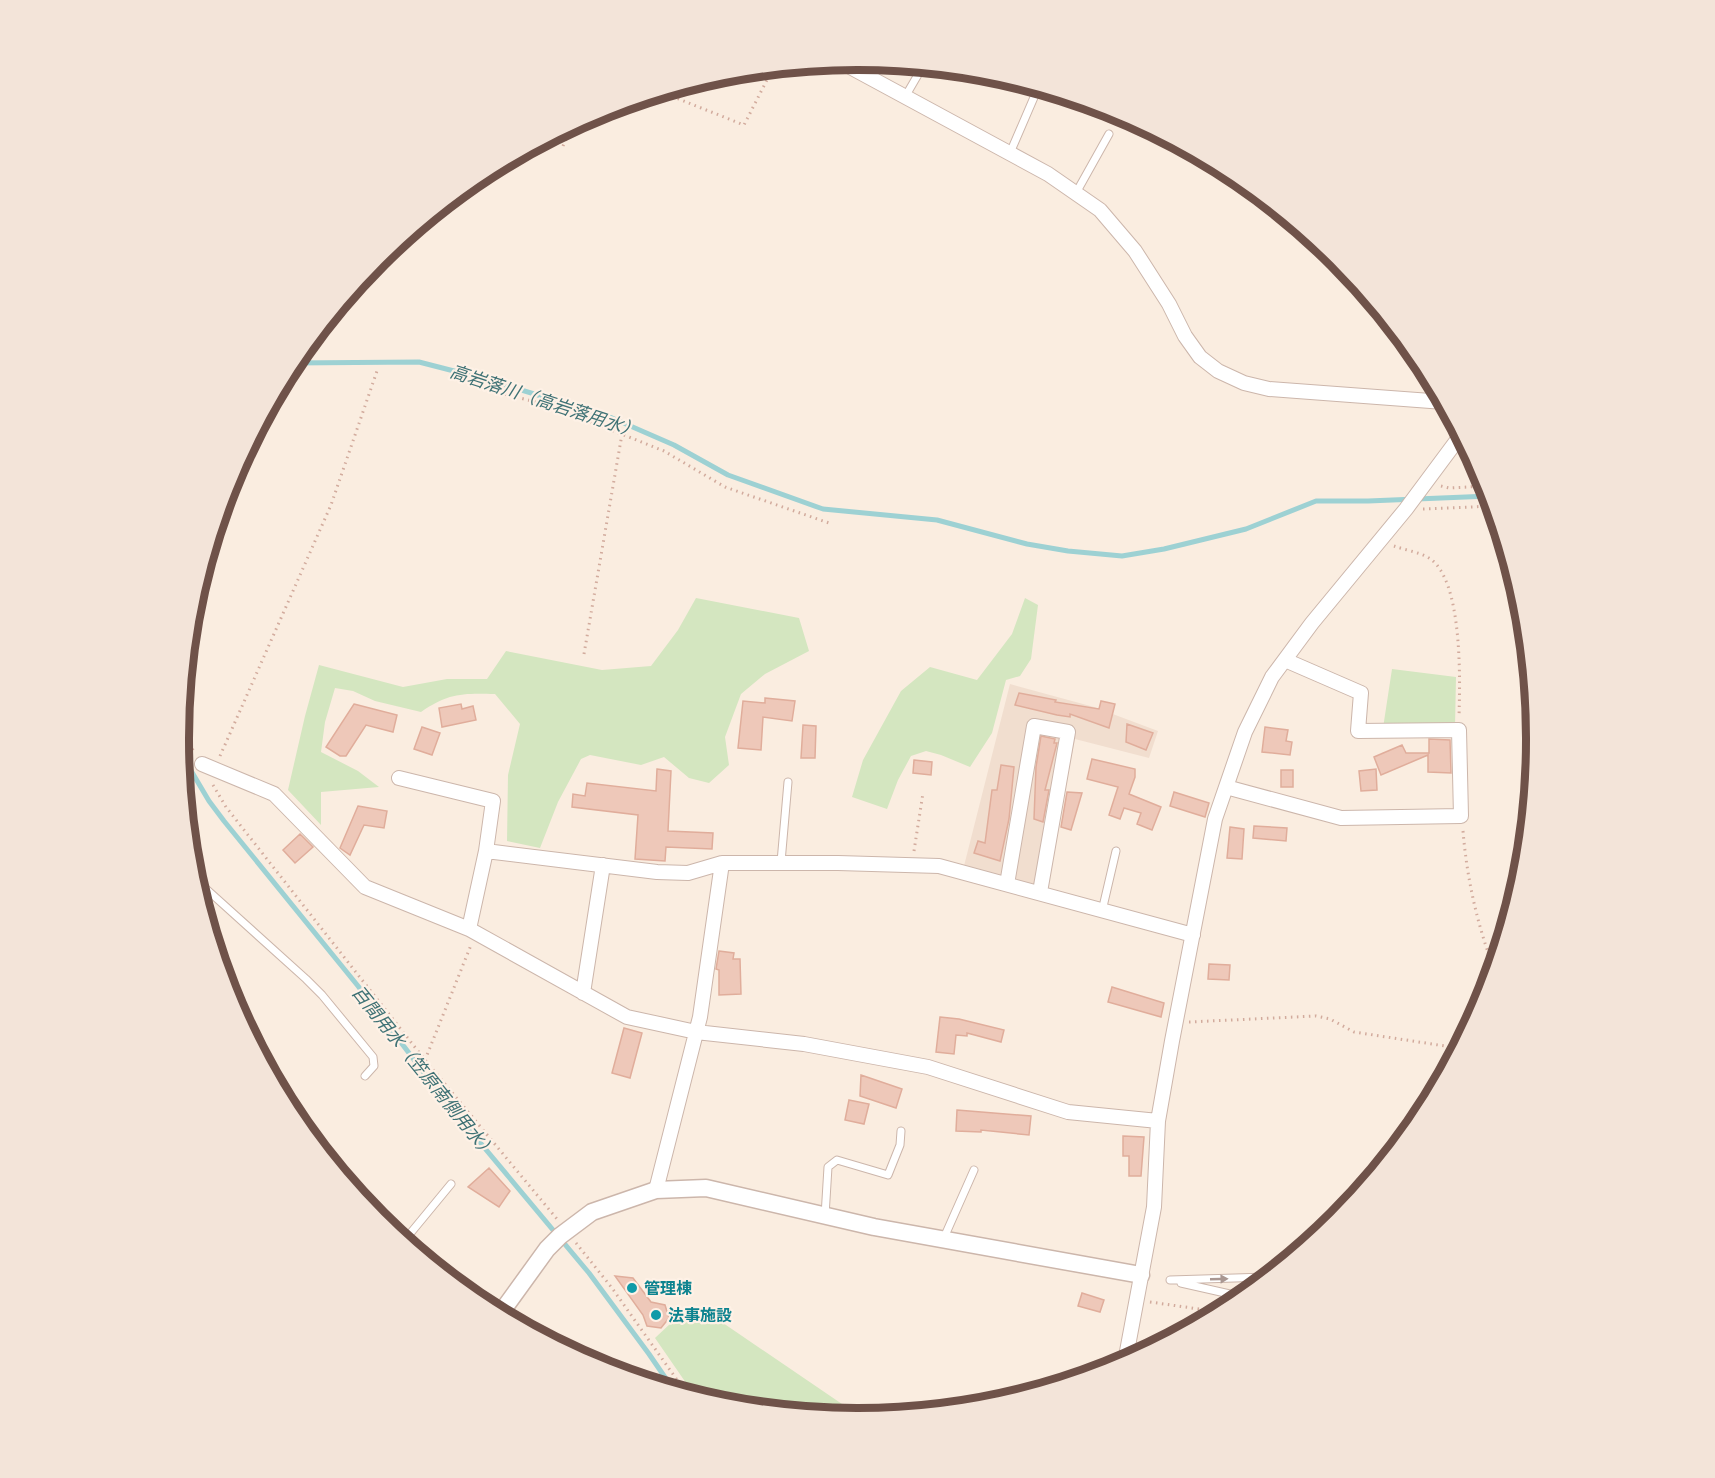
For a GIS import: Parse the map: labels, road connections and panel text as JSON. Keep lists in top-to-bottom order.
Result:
{
  "water": ["高岩落川（高岩落用水）", "百間用水（笠原南側用水）"],
  "places": ["管理棟", "法事施設"]
}
